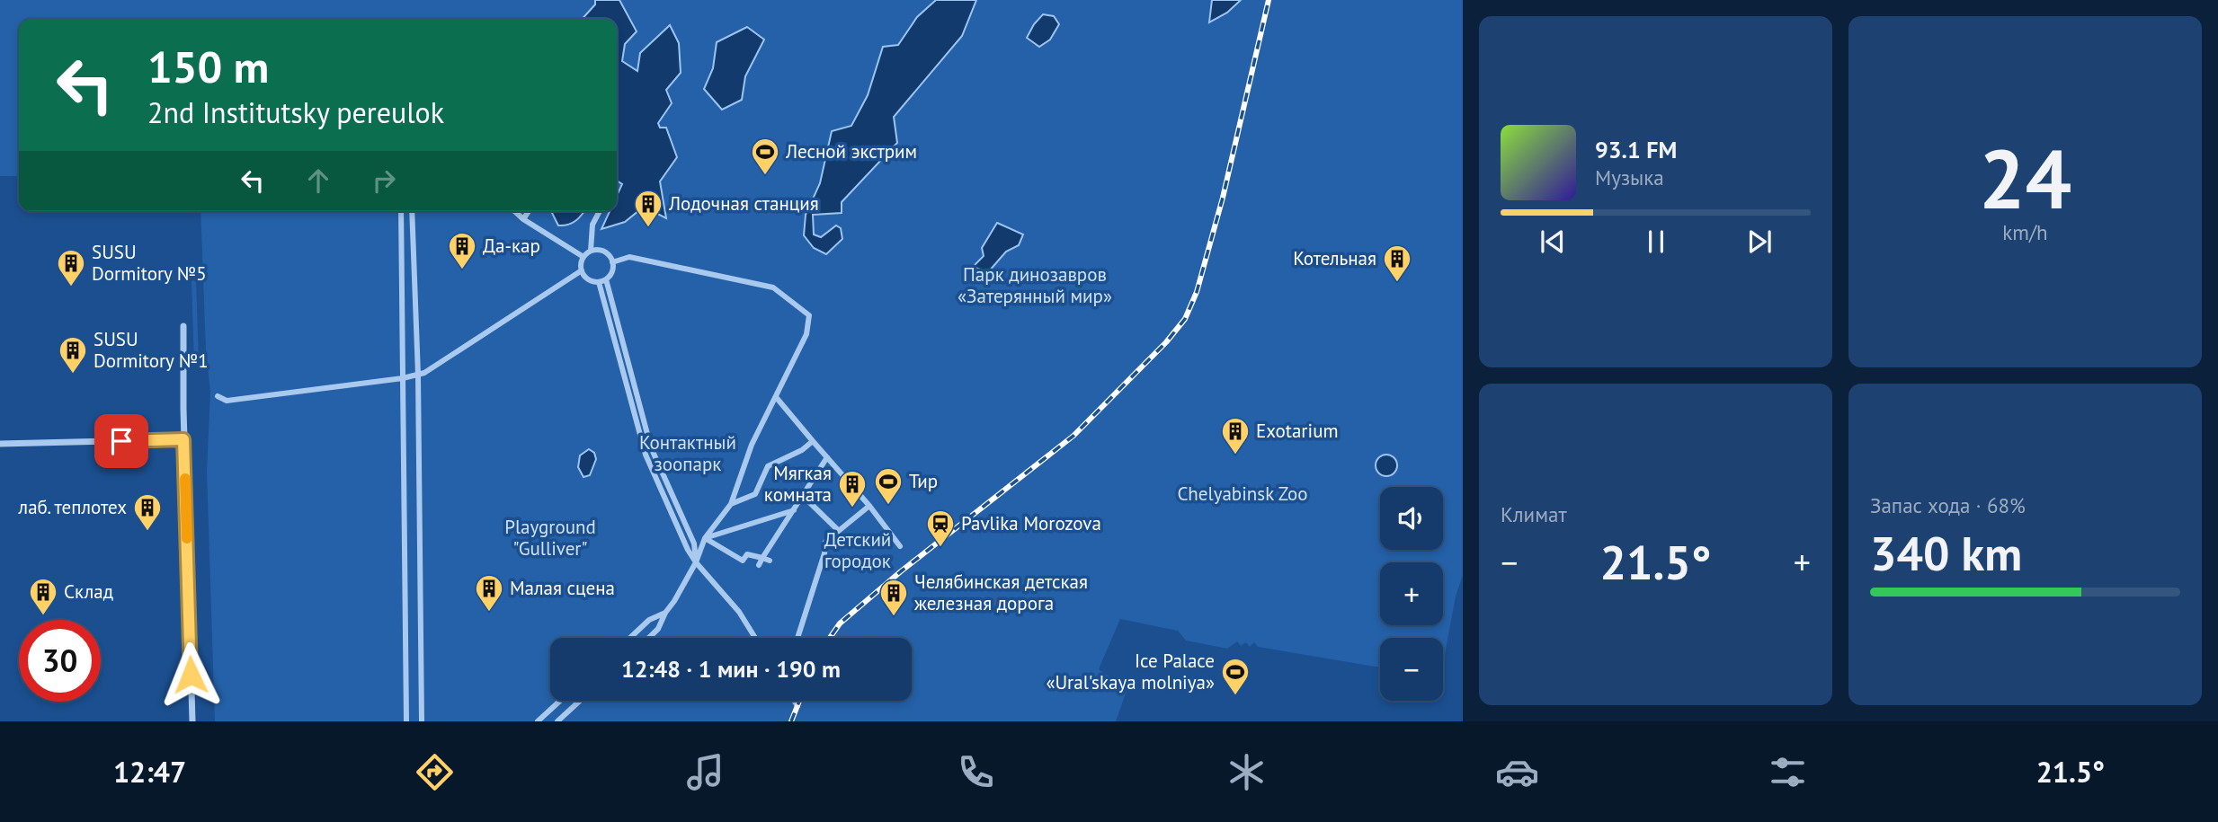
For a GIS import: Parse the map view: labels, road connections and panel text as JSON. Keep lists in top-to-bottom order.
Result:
{
  "parks": [
    "Парк динозавров «Затерянный мир»",
    "Контактный зоопарк",
    "Chelyabinsk Zoo",
    "Playground \"Gulliver\"",
    "Детский городок"
  ],
  "places": {
    "sports": ["Лесной экстрим", "Тир", "Ice Palace «Ural'skaya molniya»"],
    "building": [
      "Лодочная станция",
      "Да-кар",
      "Котельная",
      "SUSU Dormitory №5",
      "SUSU Dormitory №1",
      "Exotarium",
      "Мягкая комната",
      "лаб. теплотех",
      "Малая сцена",
      "Склад",
      "Челябинская детская железная дорога"
    ],
    "station": ["Pavlika Morozova"]
  },
  "page": {
    "tile": [
      ["24", "km/h"],
      "Климат",
      ["Запас хода · 68%", "340 km"]
    ],
    "turn": ["150 m", "2nd Institutsky pereulok"],
    "song": ["93.1 FM", "Музыка"],
    "map_buttons": ["+", "−"],
    "heat": ["−", "21.5°", "+"],
    "limit": "30",
    "trip": "12:48 · 1 мин · 190 m",
    "tabs": ["12:47", "21.5°"]
  }
}
